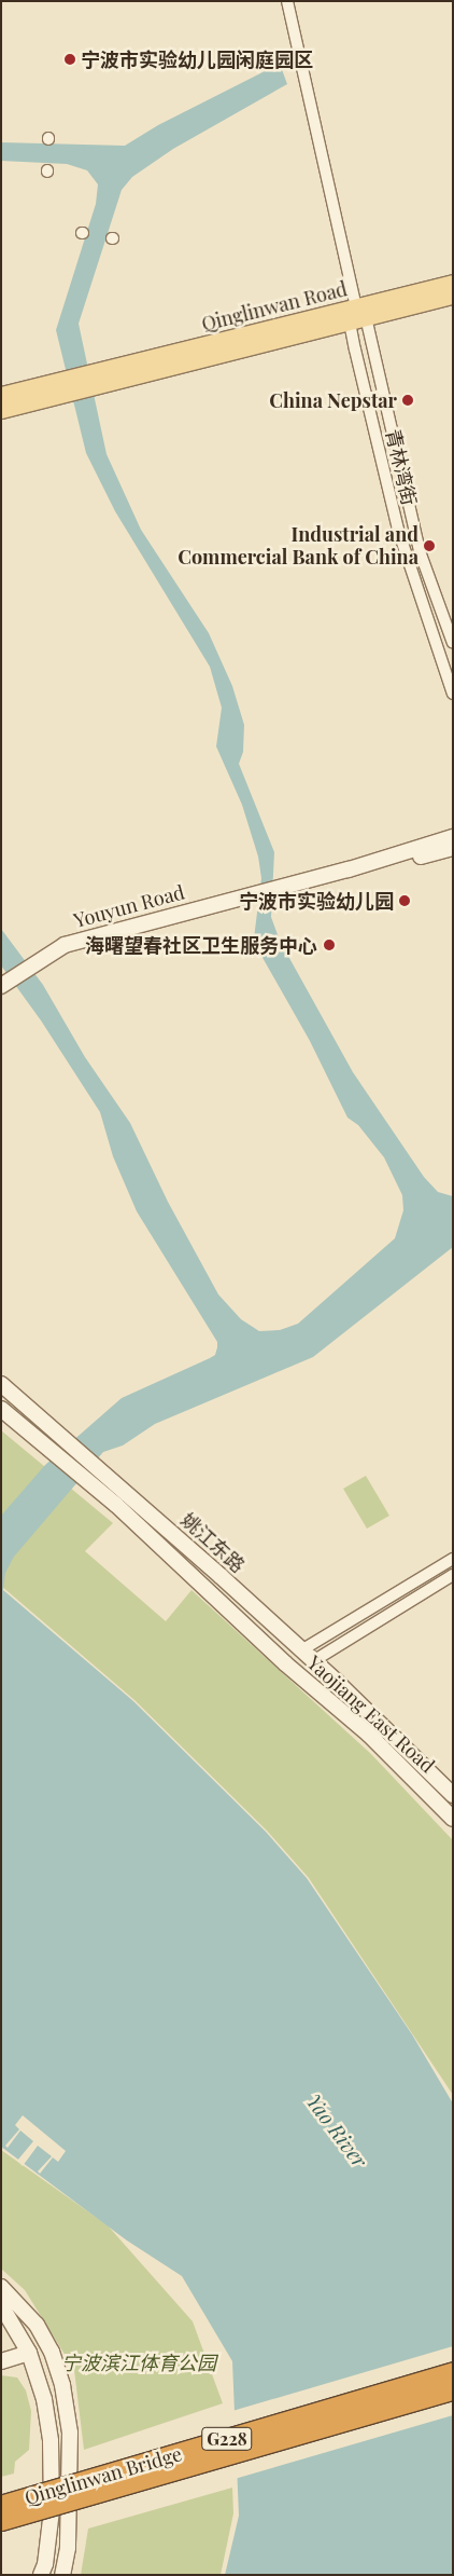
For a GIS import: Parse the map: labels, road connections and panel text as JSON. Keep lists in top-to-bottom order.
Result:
{
  "streets": {
    "highway": ["G228", "Qinglinwan Bridge"],
    "main road": [
      "Qinglinwan Road",
      "Youyun Road",
      "姚江东路",
      "Yaojiang East Road"
    ],
    "street": ["青林湾街"]
  },
  "crossings": [
    ["Qinglinwan Road", "青林湾街"],
    ["姚江东路", "Yaojiang East Road"]
  ],
  "water": ["Yao River"],
  "parks": ["宁波滨江体育公园"],
  "places": [
    "宁波市实验幼儿园闲庭园区",
    "China Nepstar",
    "Industrial and Commercial Bank of China",
    "宁波市实验幼儿园",
    "海曙望春社区卫生服务中心"
  ]
}
